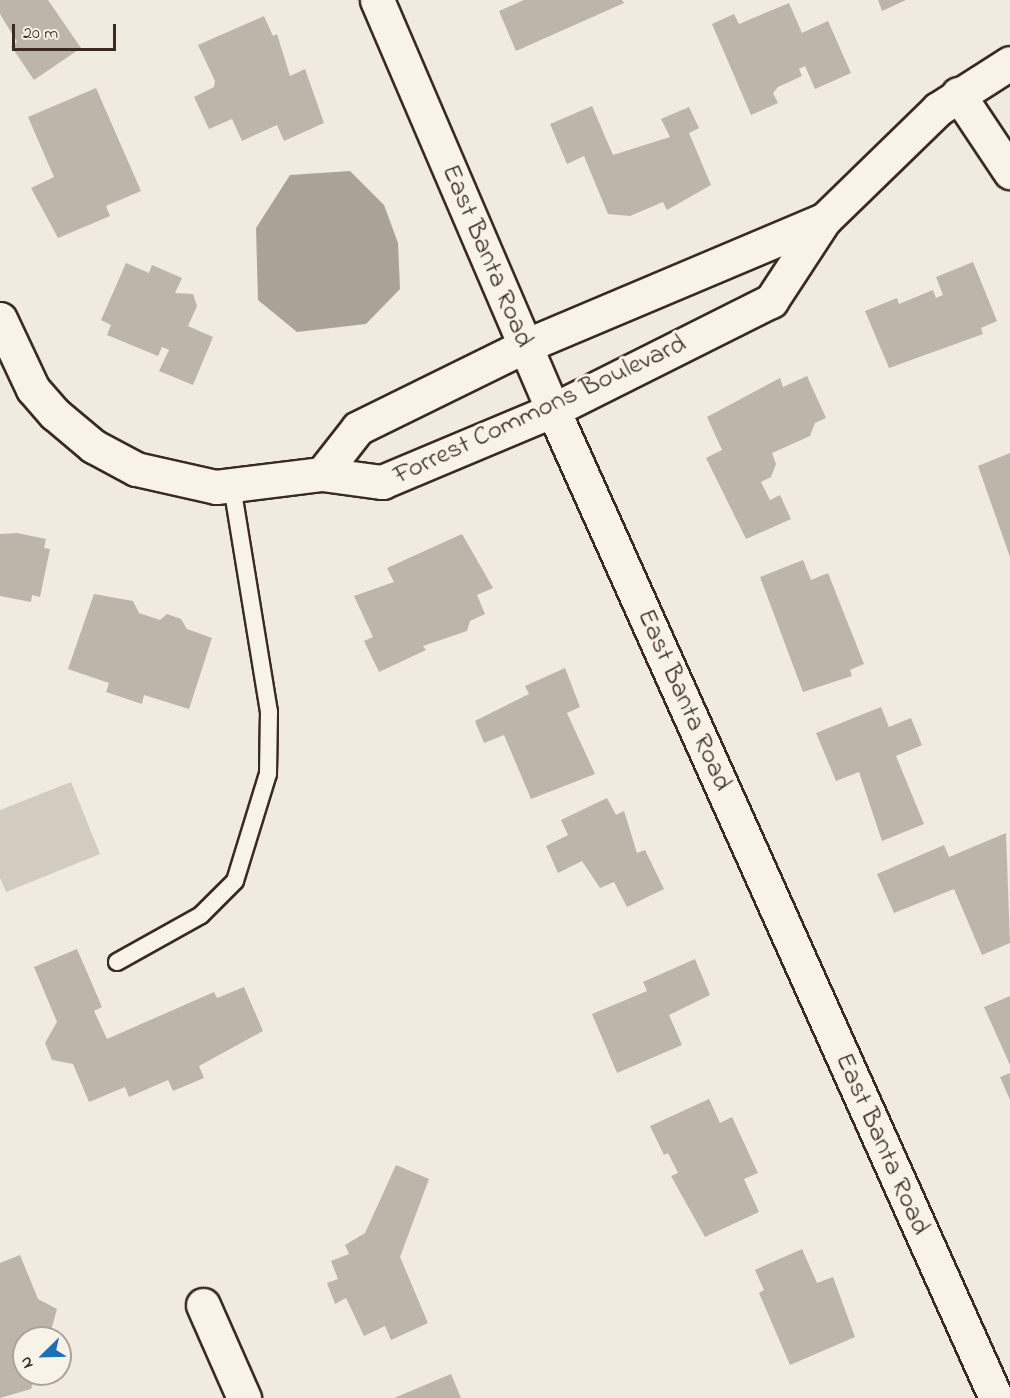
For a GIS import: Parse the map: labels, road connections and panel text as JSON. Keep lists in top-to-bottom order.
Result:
{
  "streets": {
    "street": ["East Banta Road", "Forrest Commons Boulevard"]
  },
  "crossings": [
    ["East Banta Road", "Forrest Commons Boulevard"]
  ],
  "scale_bar": "20 m",
  "north": "bottom left"
}
